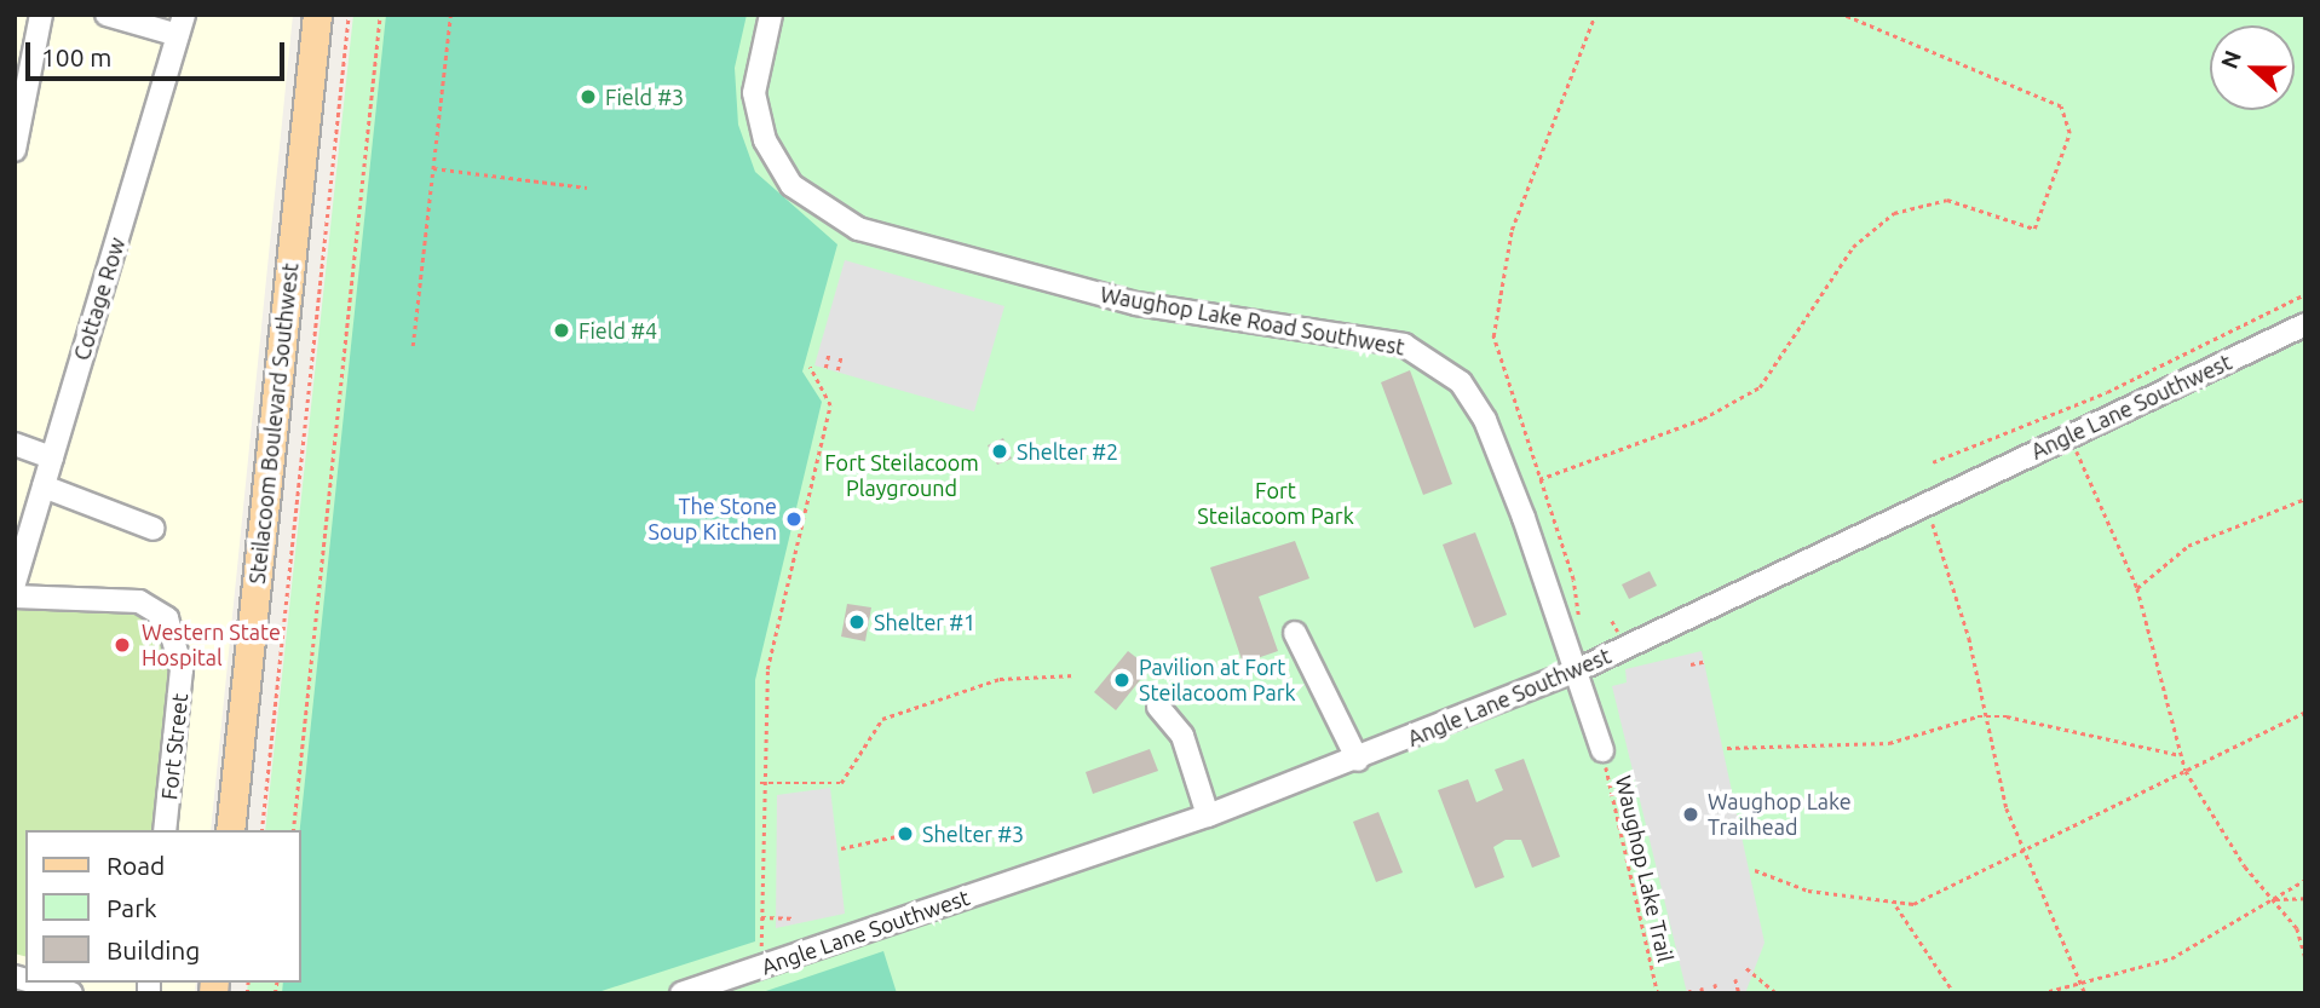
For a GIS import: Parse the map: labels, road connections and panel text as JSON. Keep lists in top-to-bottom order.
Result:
{
  "streets": {
    "main road": ["Steilacoom Boulevard Southwest"],
    "street": [
      "Cottage Row",
      "Waughop Lake Road Southwest",
      "Angle Lane Southwest",
      "Fort Street"
    ],
    "path": ["Waughop Lake Trail"]
  },
  "crossings": [
    ["Waughop Lake Road Southwest", "Angle Lane Southwest"],
    ["Waughop Lake Road Southwest", "Waughop Lake Trail"]
  ],
  "parks": ["Fort Steilacoom Playground", "Fort Steilacoom Park"],
  "places": [
    "Field #3",
    "Field #4",
    "Shelter #2",
    "The Stone Soup Kitchen",
    "Shelter #1",
    "Western State Hospital",
    "Pavilion at Fort Steilacoom Park",
    "Waughop Lake Trailhead",
    "Shelter #3"
  ],
  "legend": ["Road", "Park", "Building"],
  "scale_bar": "100 m",
  "north": "left"
}
